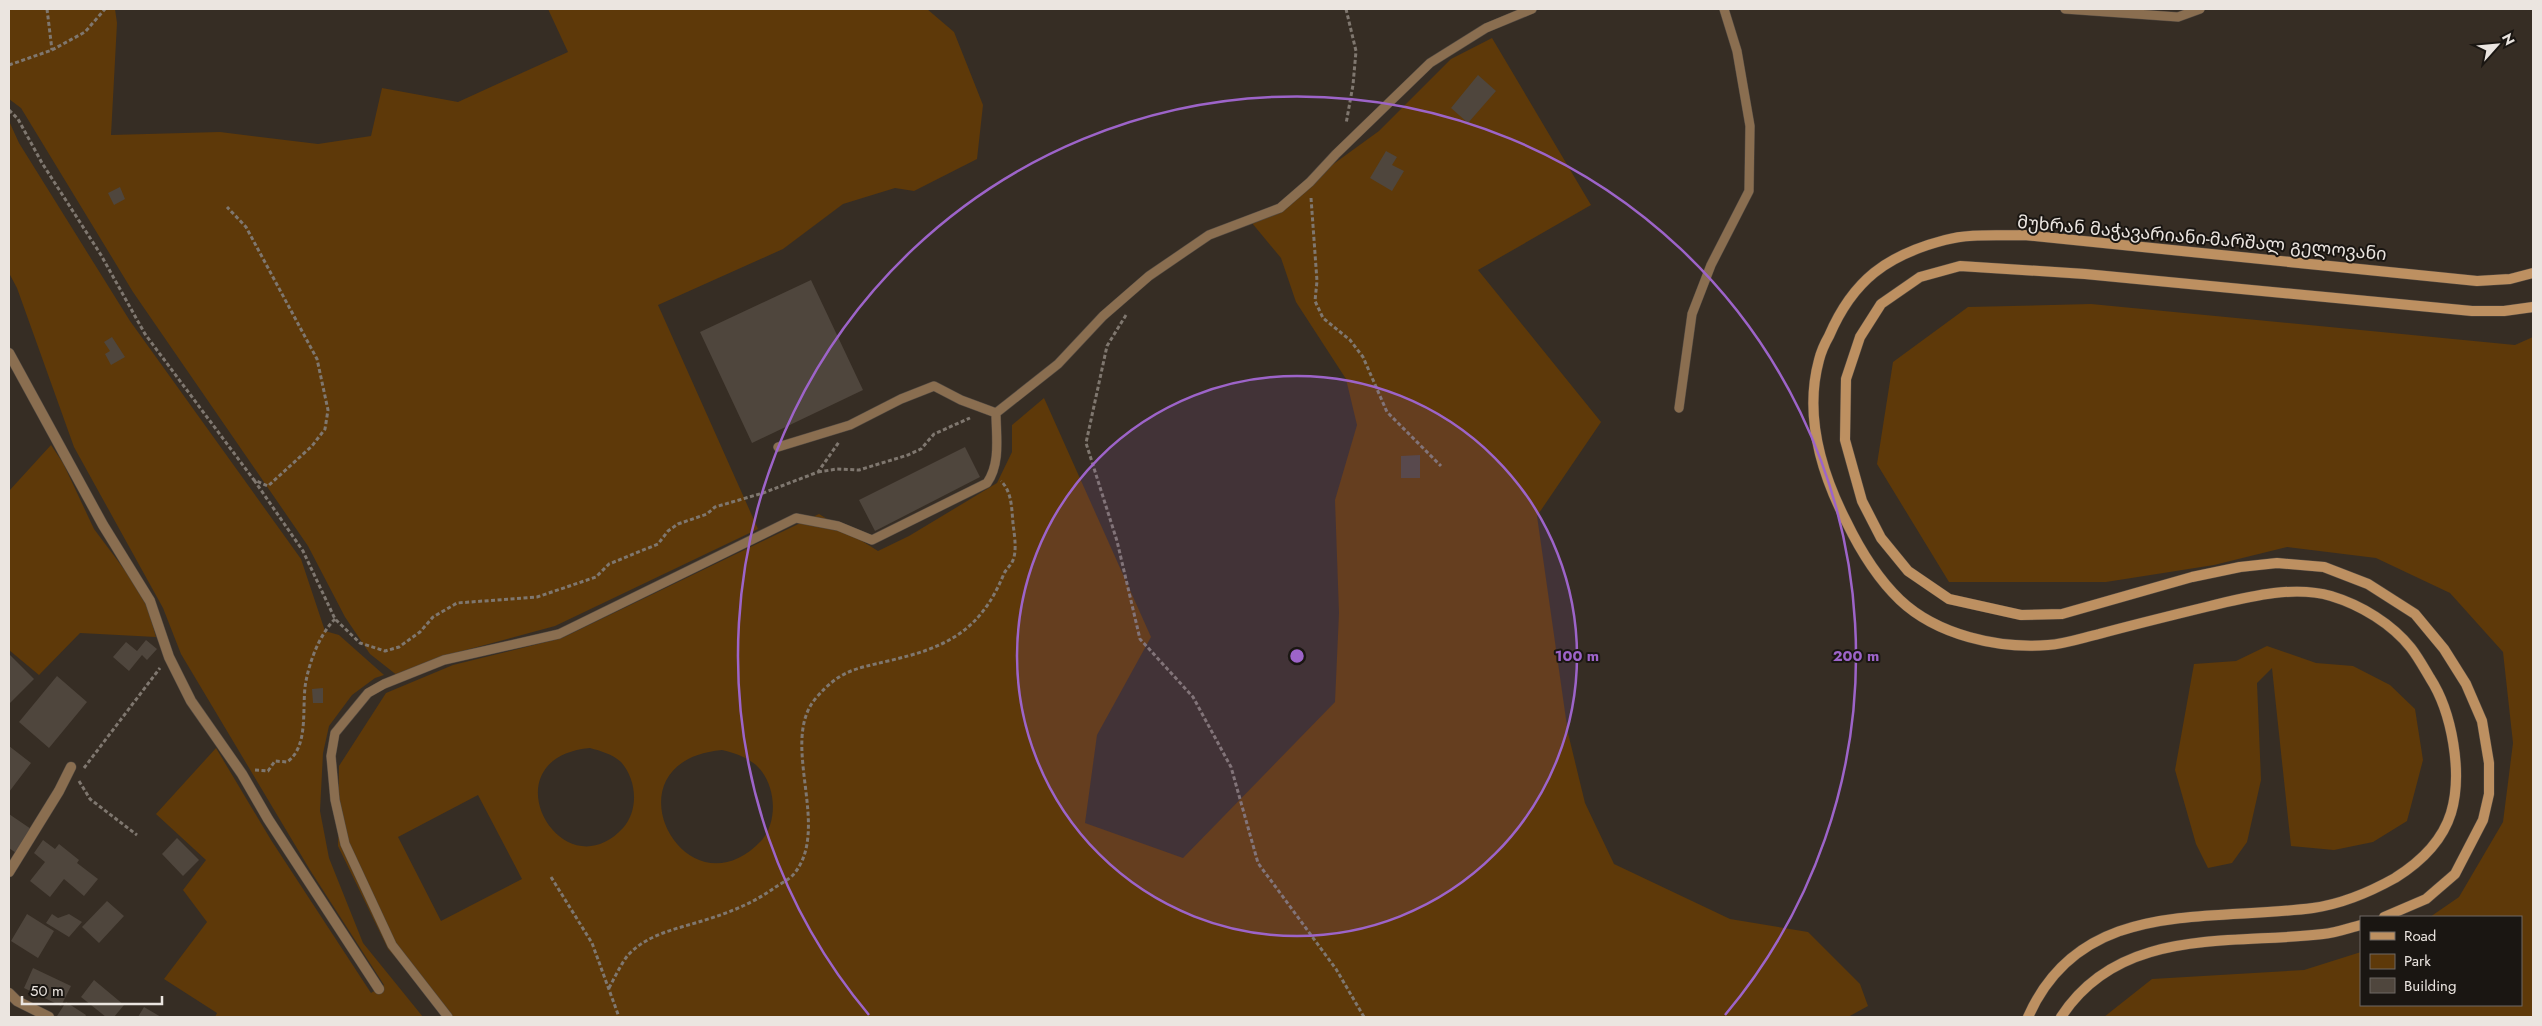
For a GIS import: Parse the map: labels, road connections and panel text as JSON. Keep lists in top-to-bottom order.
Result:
{
  "streets": {
    "main road": ["მუხრან მაჭავარიანი-მარშალ გელოვანი"]
  },
  "legend": ["Road", "Park", "Building"],
  "scale_bar": "50 m",
  "north": "top right",
  "rings": ["100 m", "200 m"]
}
